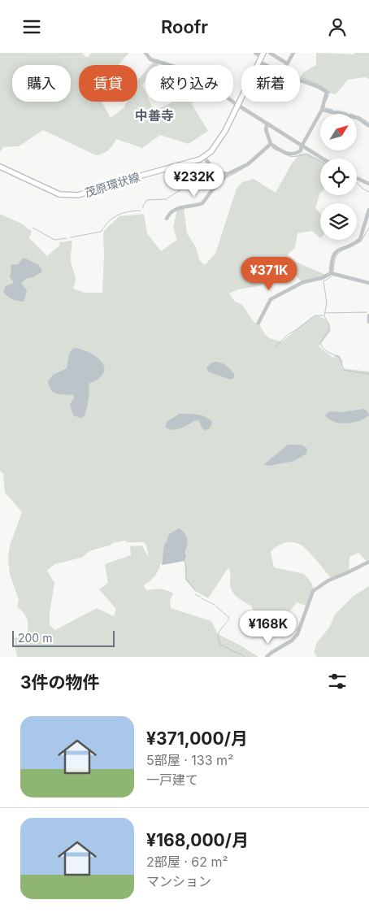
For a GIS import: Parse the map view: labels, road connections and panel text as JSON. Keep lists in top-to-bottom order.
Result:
{
  "streets": {
    "main road": ["茂原環状線"]
  },
  "districts": ["中善寺"],
  "scale_bar": "200 m",
  "north": "top right",
  "page": {
    "header": "Roofr",
    "chip": [
      "購入",
      "賃貸",
      "絞り込み",
      "新着"
    ],
    "price": ["¥232K", "¥371K", "¥168K"],
    "scale": "200 m",
    "heading": "3件の物件",
    "list": [
      {
        "name": "¥371,000/月",
        "note": "5部屋 · 133 m² · 一戸建て"
      },
      {
        "name": "¥168,000/月",
        "note": "2部屋 · 62 m² · マンション"
      }
    ]
  }
}
